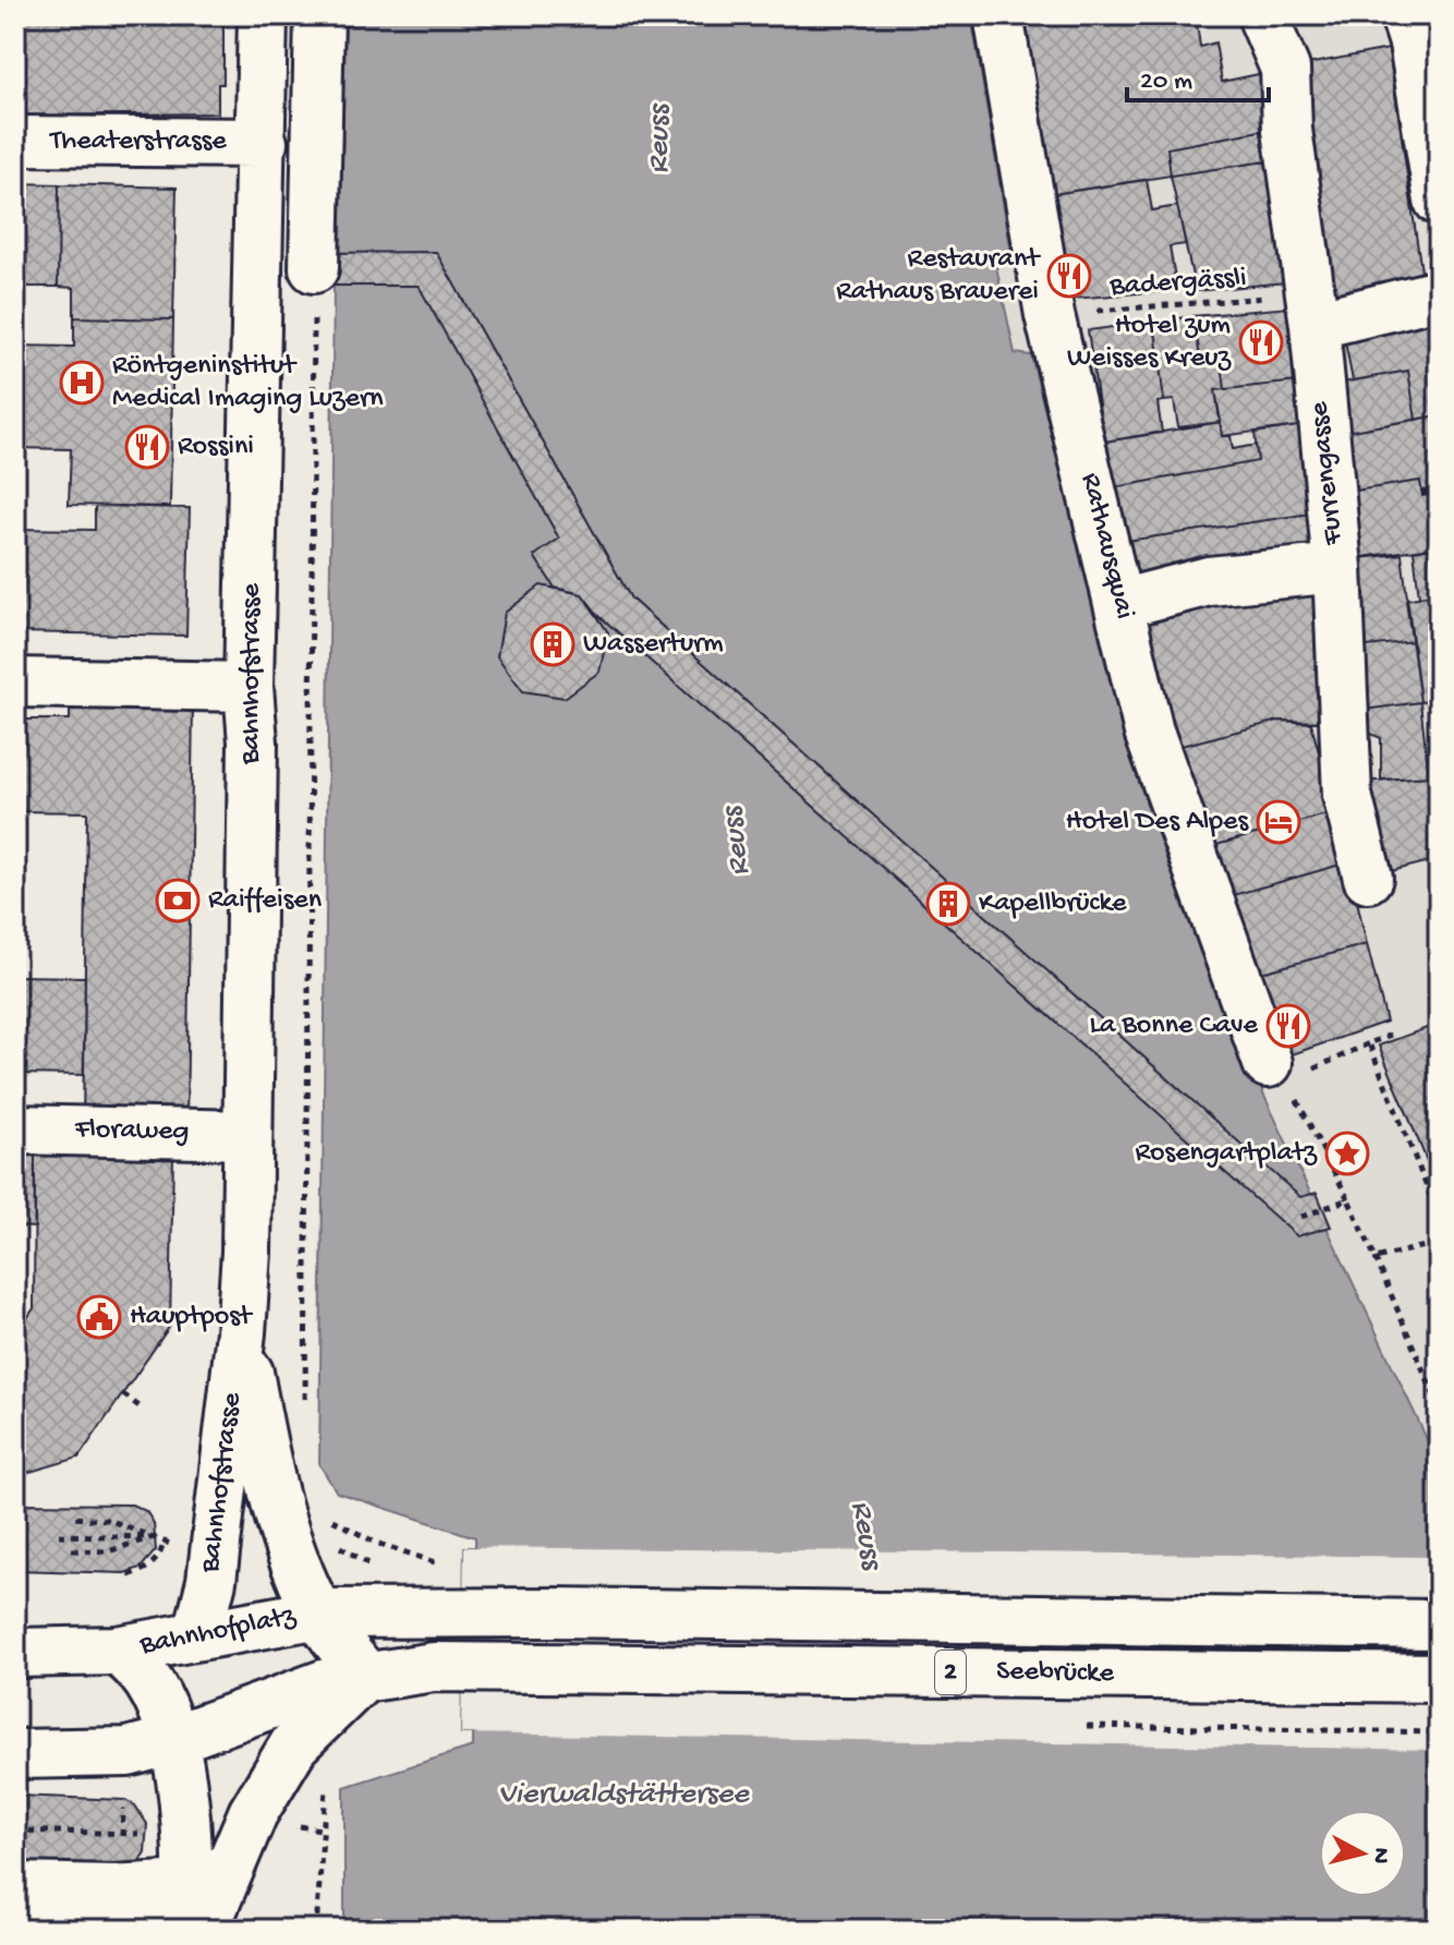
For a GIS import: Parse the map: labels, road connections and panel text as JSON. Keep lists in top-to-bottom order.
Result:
{
  "streets": {
    "street": [
      "Theaterstrasse",
      "Furrengasse",
      "Rathausquai",
      "Bahnhofstrasse",
      "Floraweg",
      "Bahnhofplatz",
      "2",
      "Seebrücke"
    ],
    "path": ["Badergässli"]
  },
  "crossings": [
    ["Theaterstrasse", "Bahnhofstrasse"],
    ["Badergässli", "Furrengasse"],
    ["Badergässli", "Rathausquai"],
    ["Bahnhofstrasse", "Floraweg"],
    ["Bahnhofstrasse", "Bahnhofplatz"],
    ["Bahnhofplatz", "2"],
    ["Bahnhofplatz", "Seebrücke"],
    ["2", "Seebrücke"]
  ],
  "water": ["Reuss", "Vierwaldstättersee"],
  "places": {
    "restaurant": [
      "Restaurant Rathaus Brauerei",
      "Hotel zum Weisses Kreuz",
      "Rossini",
      "La Bonne Cave"
    ],
    "hospital": ["Röntgeninstitut Medical Imaging Luzern"],
    "building": ["Wasserturm", "Kapellbrücke"],
    "hotel": ["Hotel Des Alpes"],
    "bank": ["Raiffeisen"],
    "place": ["Rosengartplatz"],
    "public building": ["Hauptpost"]
  },
  "scale_bar": "20 m",
  "north": "right"
}
